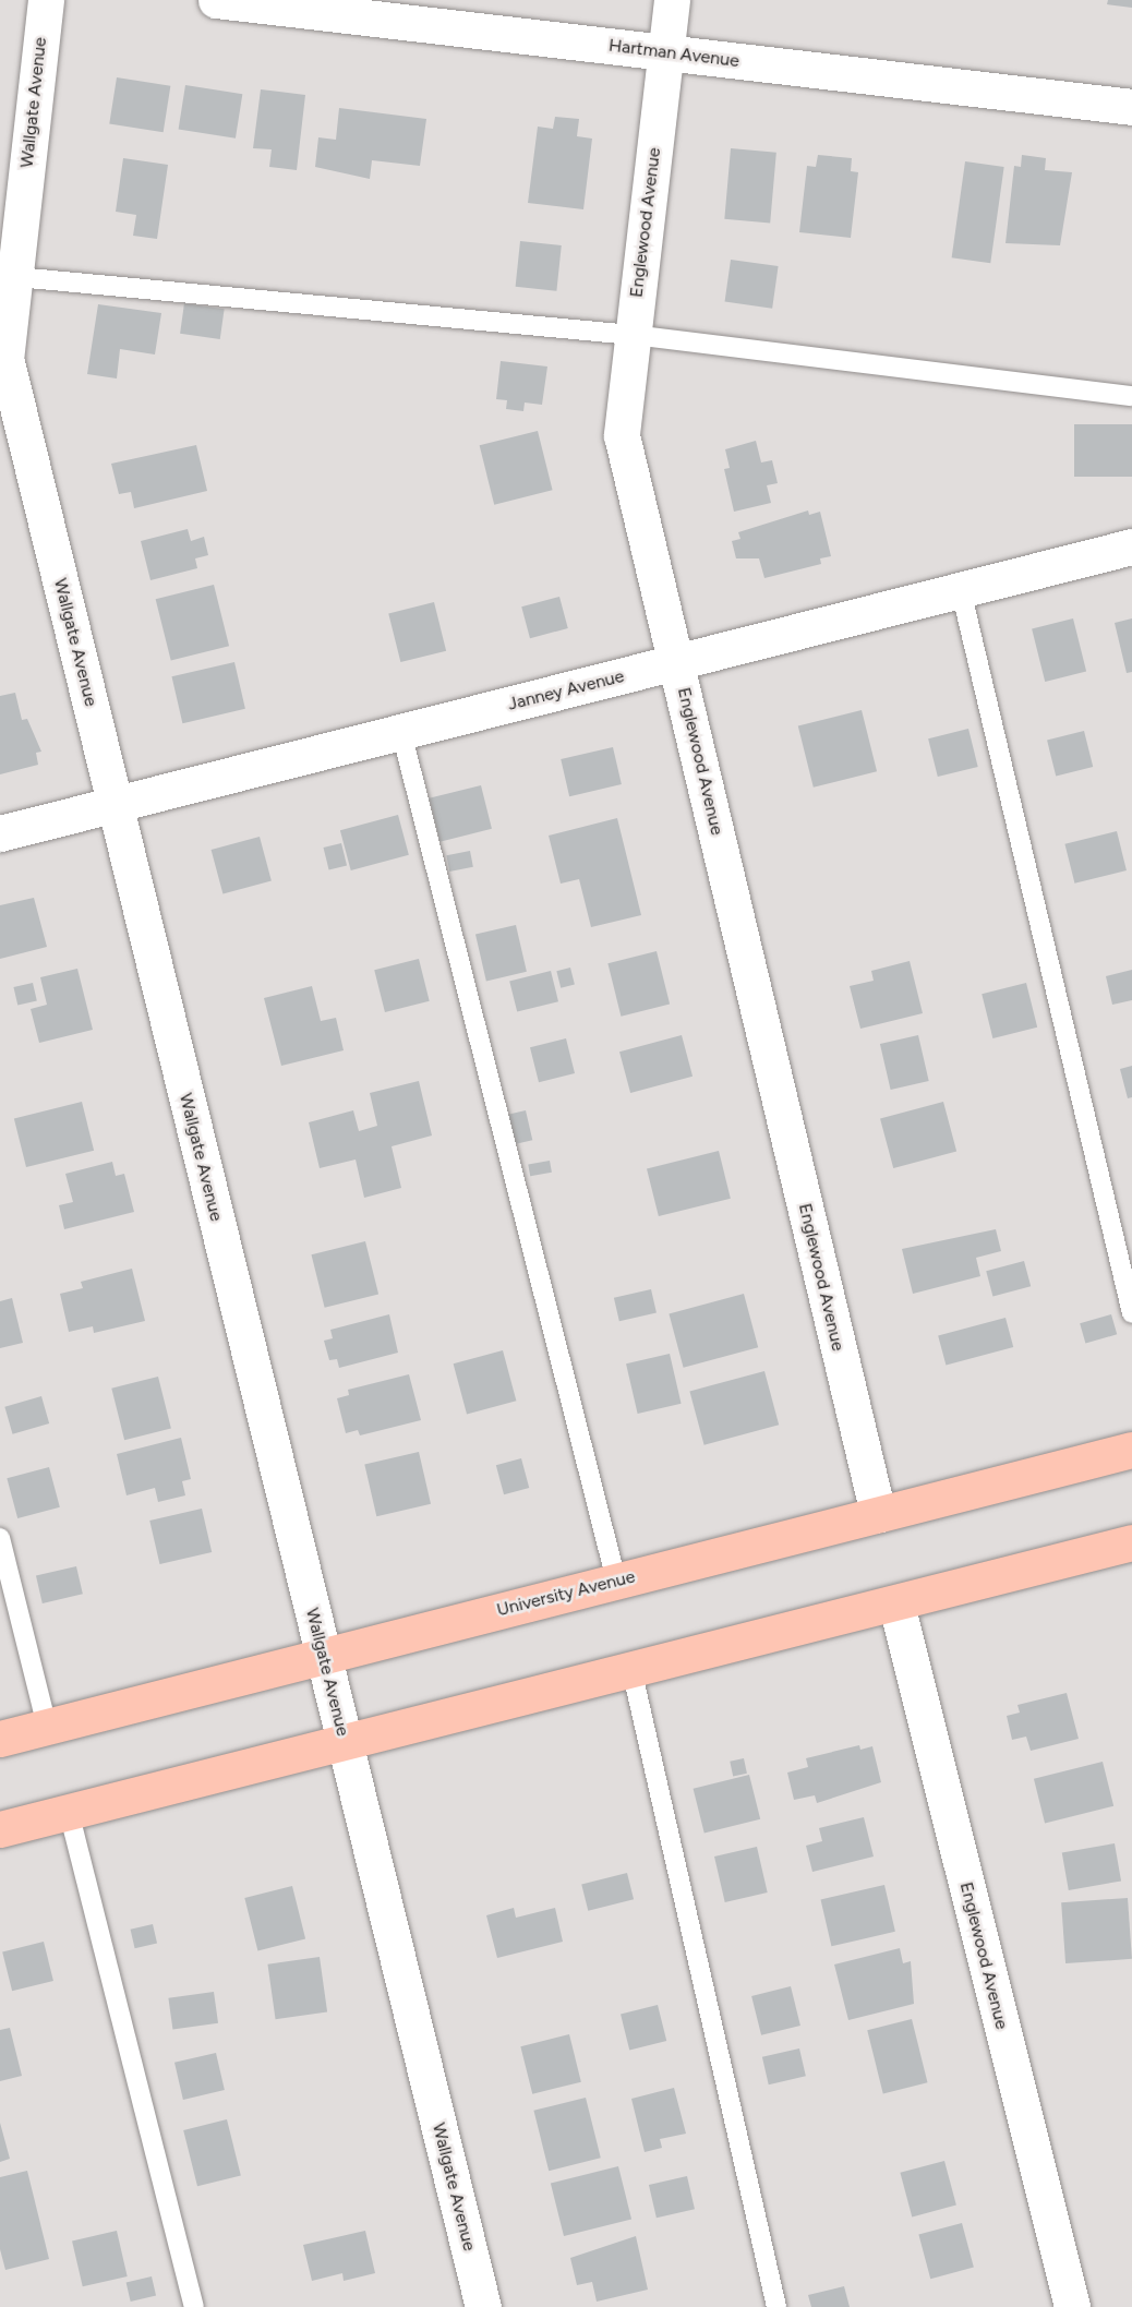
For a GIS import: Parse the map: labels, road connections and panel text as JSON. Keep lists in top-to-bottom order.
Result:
{
  "streets": {
    "main road": ["University Avenue"],
    "street": [
      "Hartman Avenue",
      "Wallgate Avenue",
      "Englewood Avenue",
      "Janney Avenue"
    ]
  },
  "crossings": [
    ["Hartman Avenue", "Englewood Avenue"],
    ["Wallgate Avenue", "Janney Avenue"],
    ["Wallgate Avenue", "University Avenue"],
    ["Englewood Avenue", "Janney Avenue"],
    ["Englewood Avenue", "University Avenue"]
  ]
}
